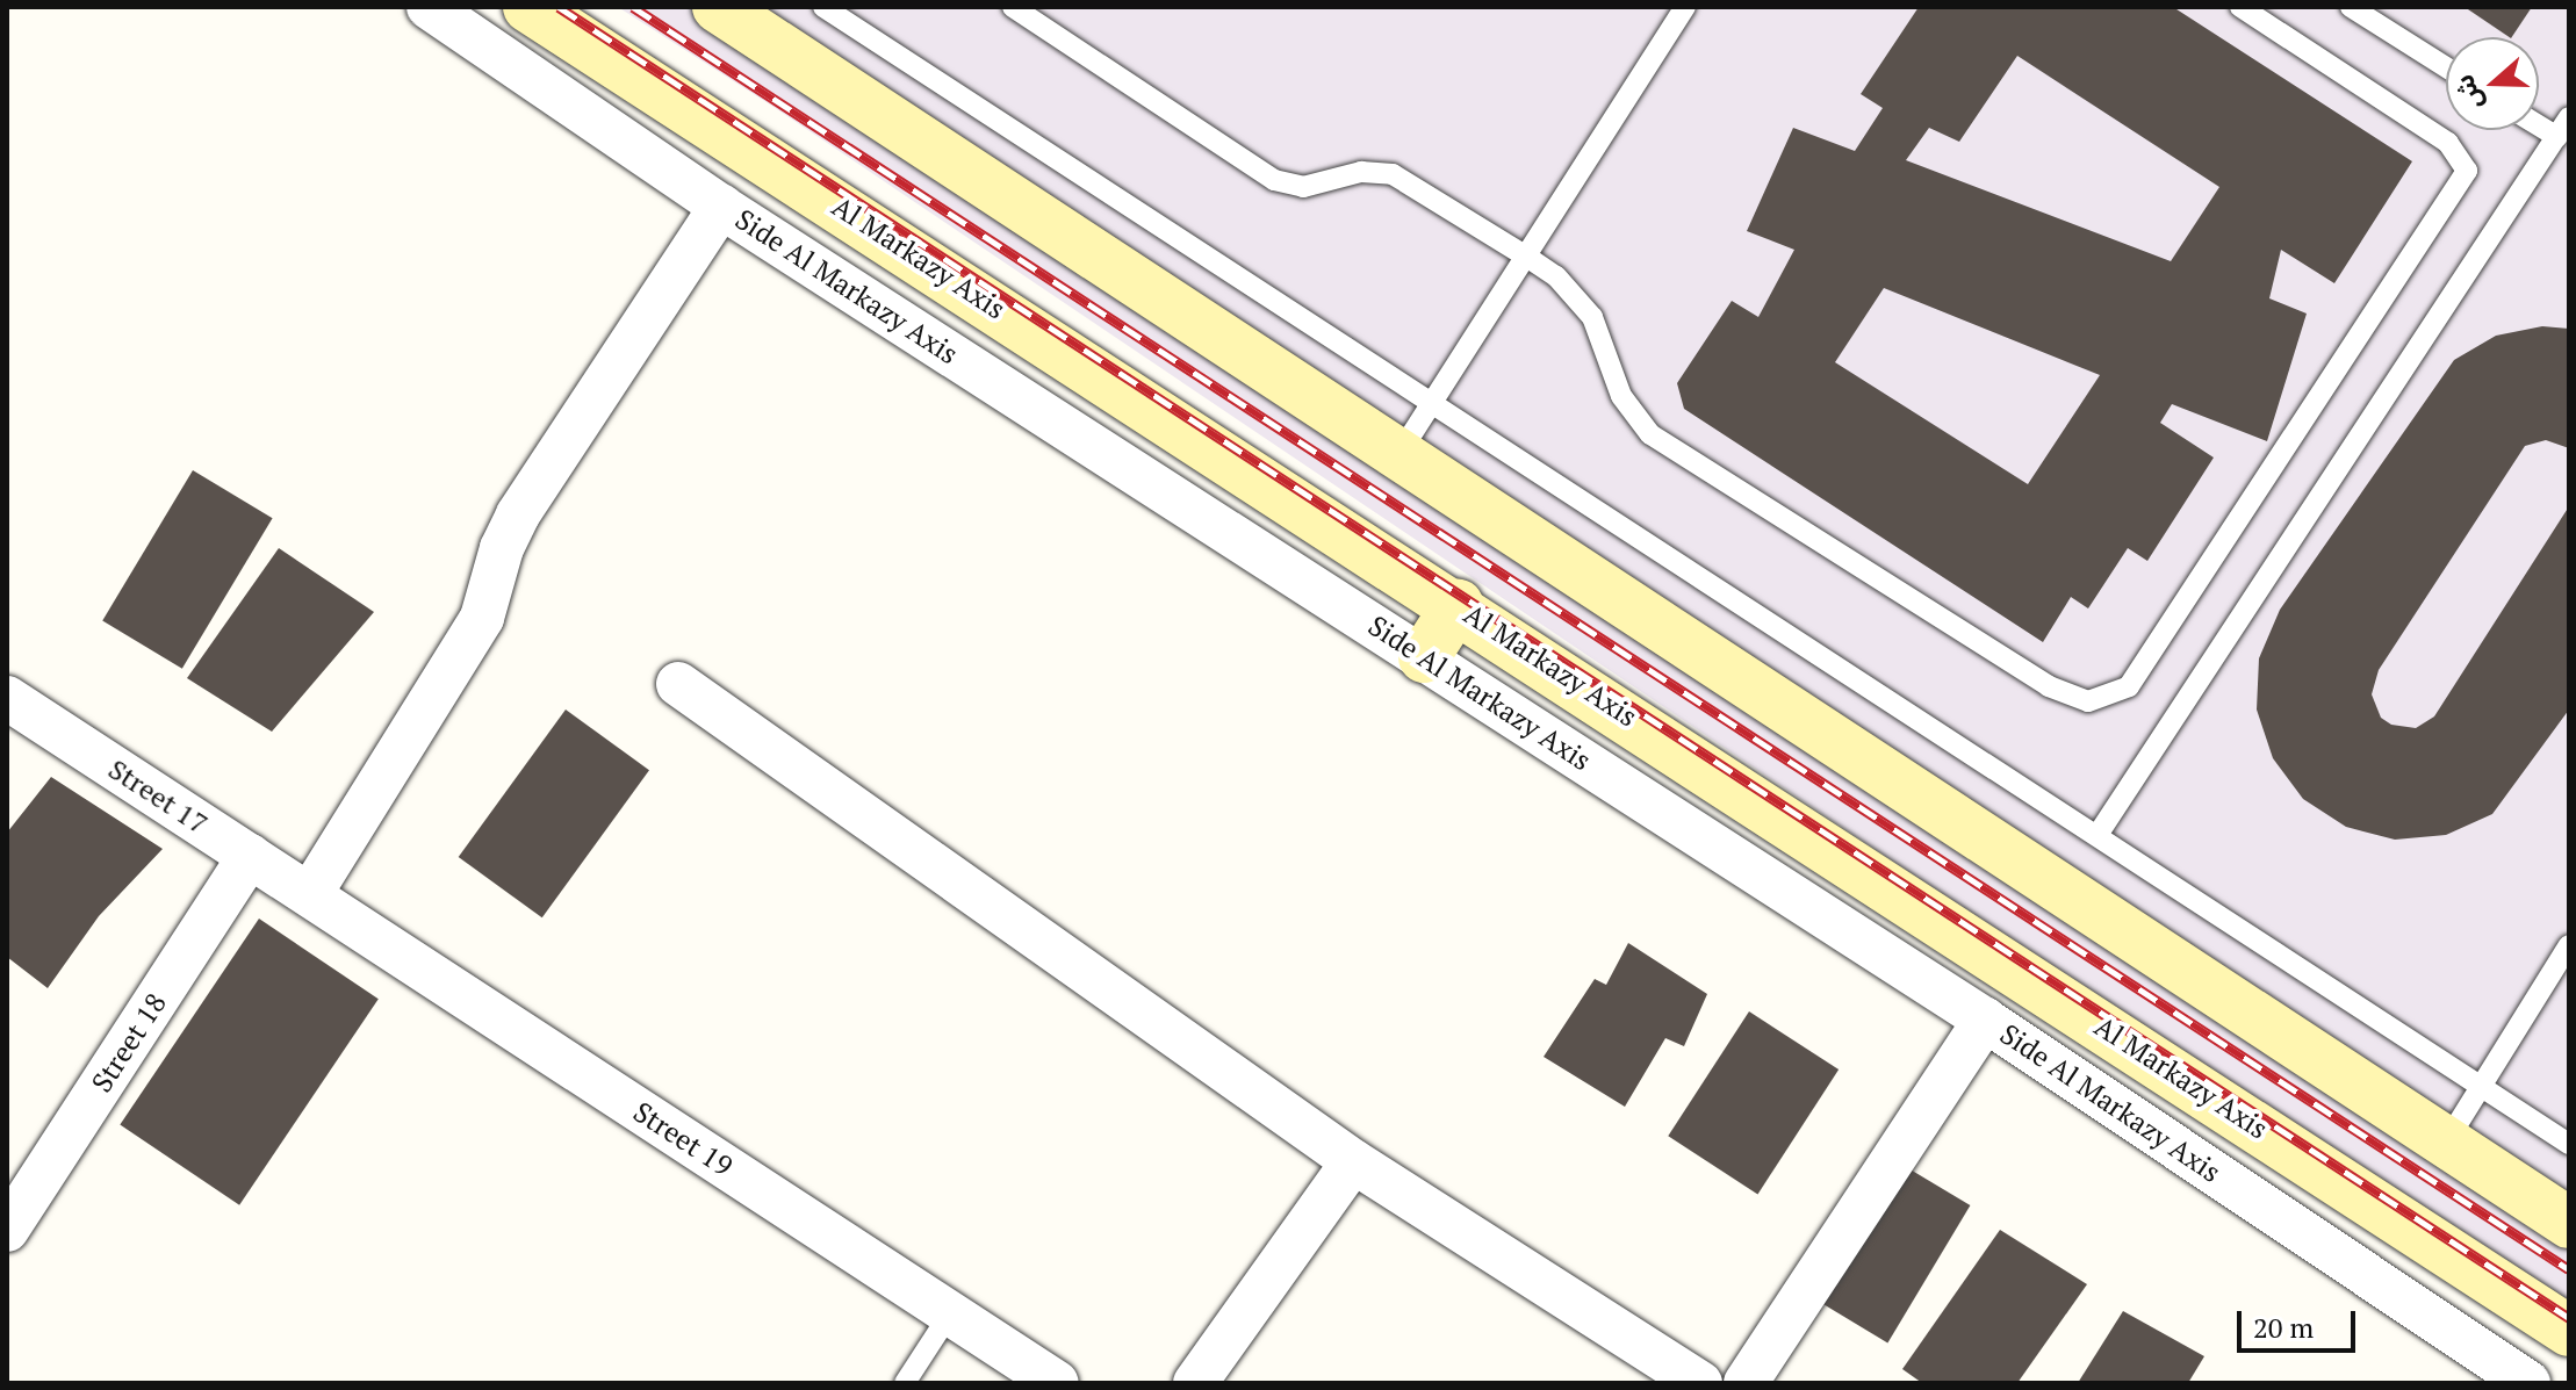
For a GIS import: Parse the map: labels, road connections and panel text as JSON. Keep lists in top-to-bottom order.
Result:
{
  "streets": {
    "main road": ["Al Markazy Axis"],
    "street": [
      "Side Al Markazy Axis",
      "Street 17",
      "Street 18",
      "Street 19"
    ]
  },
  "crossings": [
    ["Street 17", "Street 18"],
    ["Street 17", "Street 19"]
  ],
  "scale_bar": "20 m",
  "north": "left"
}
